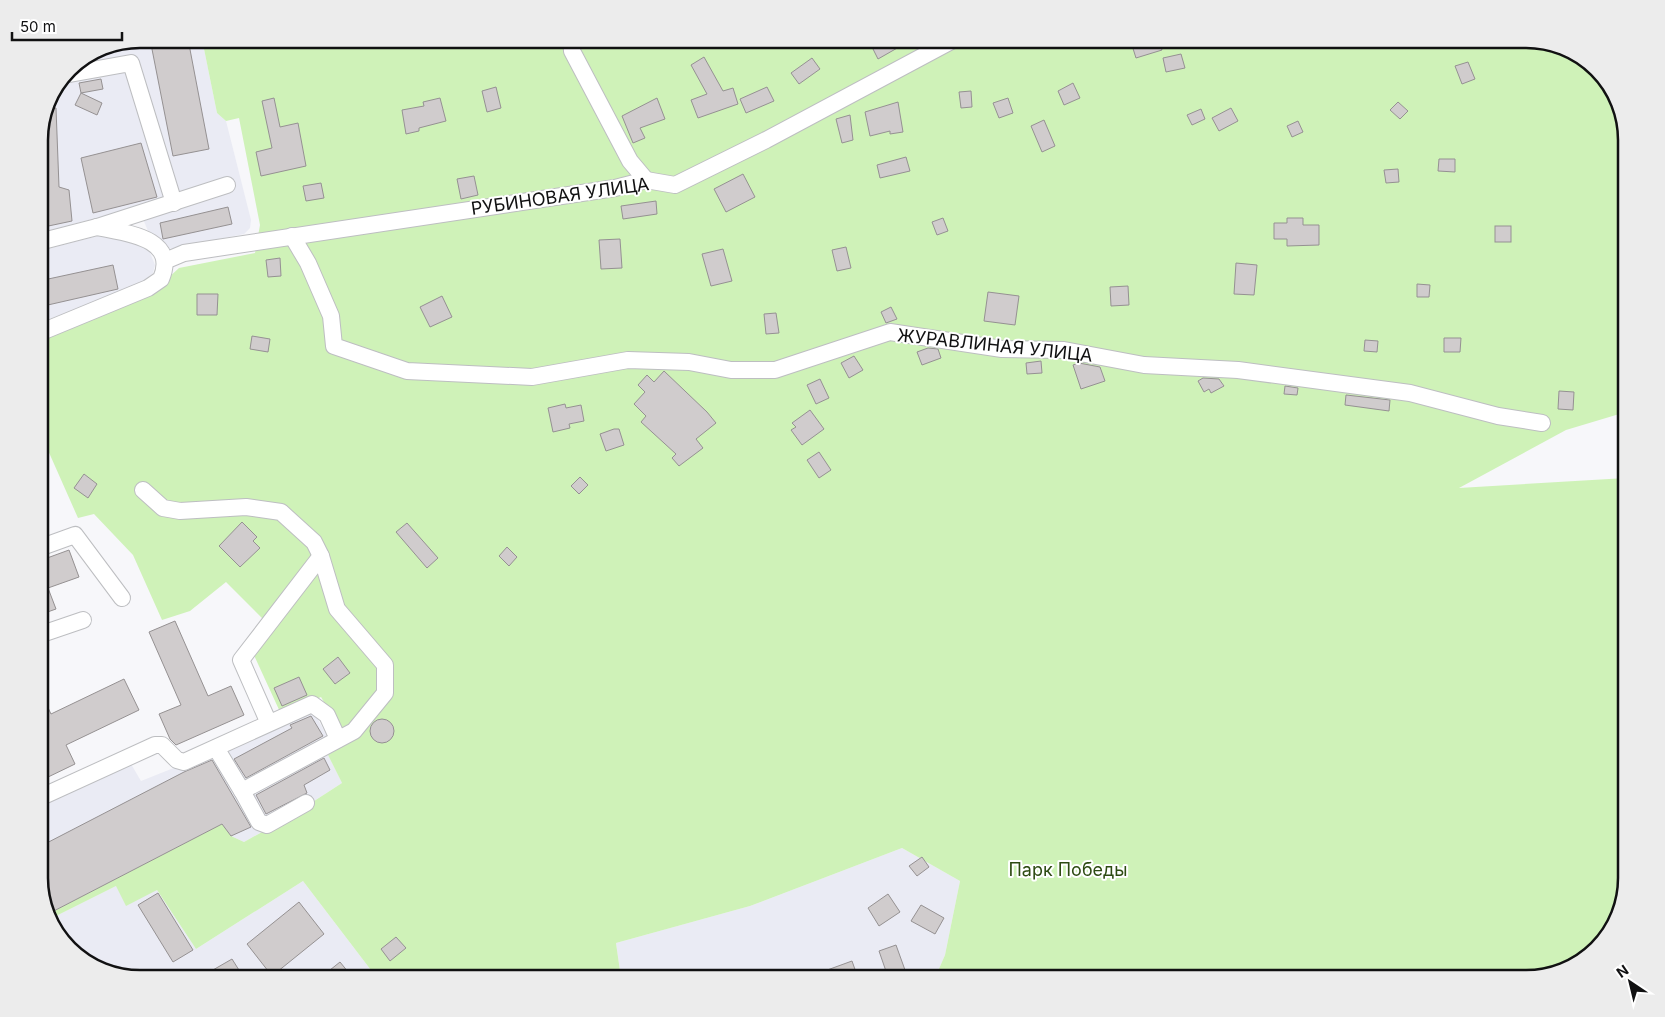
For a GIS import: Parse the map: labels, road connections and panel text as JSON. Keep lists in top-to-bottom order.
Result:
{
  "streets": {
    "street": ["РУБИНОВАЯ УЛИЦА", "ЖУРАВЛИНАЯ УЛИЦА"]
  },
  "crossings": [
    ["РУБИНОВАЯ УЛИЦА", "ЖУРАВЛИНАЯ УЛИЦА"]
  ],
  "parks": ["Парк Победы"],
  "scale_bar": "50 m",
  "north": "top left"
}
